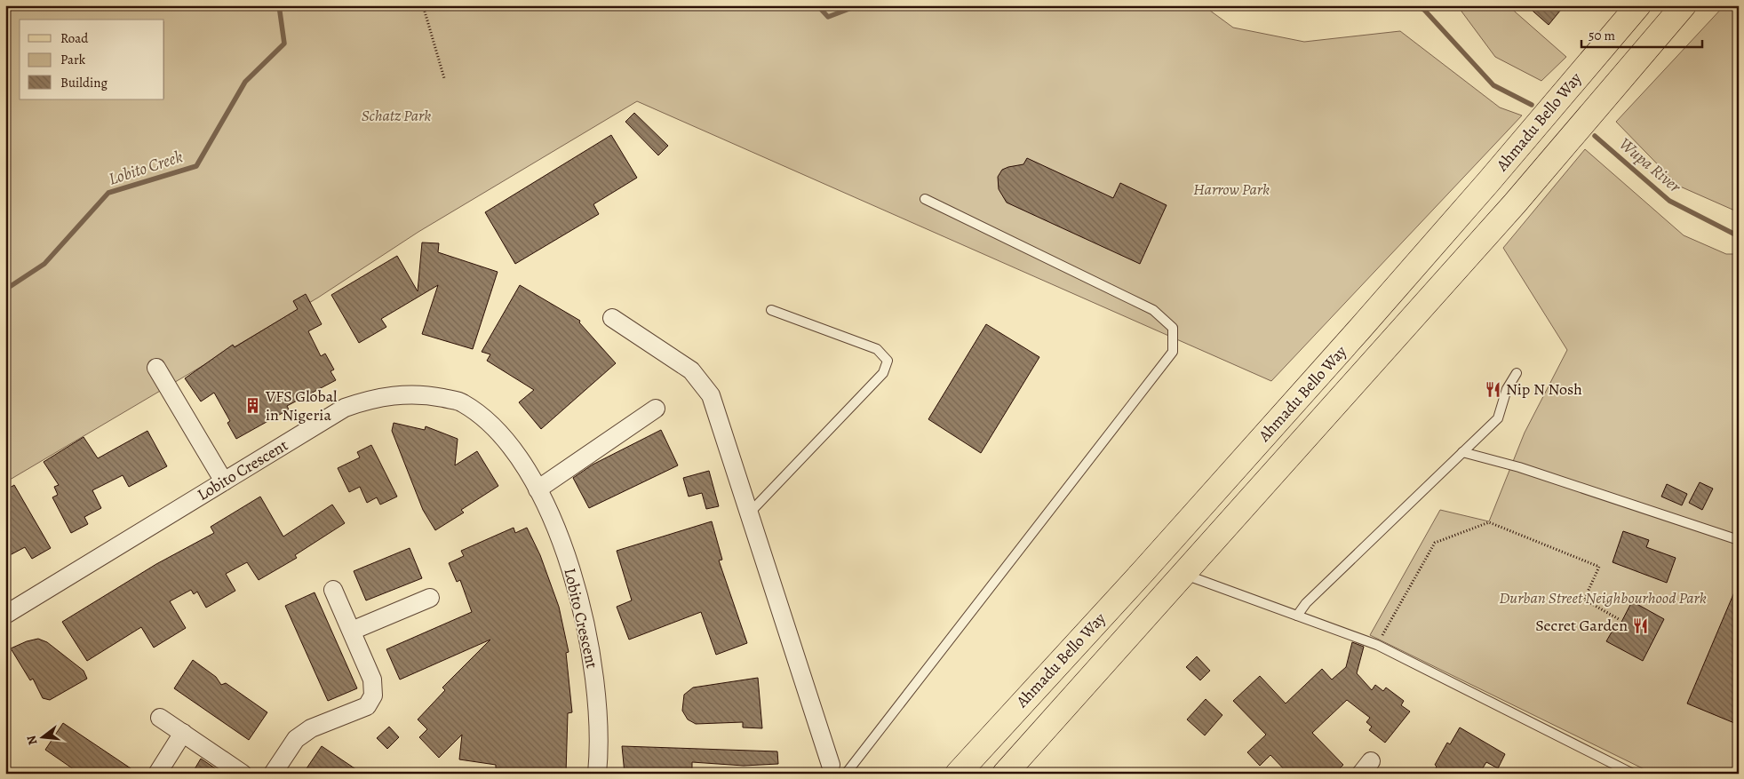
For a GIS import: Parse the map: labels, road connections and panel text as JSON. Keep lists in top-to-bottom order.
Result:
{
  "streets": {
    "main road": ["Ahmadu Bello Way"],
    "street": ["Lobito Crescent"]
  },
  "water": ["Wupa River", "Lobito Creek"],
  "parks": ["Schatz Park", "Harrow Park", "Durban Street Neighbourhood Park"],
  "places": {
    "restaurant": ["Nip N Nosh", "Secret Garden"],
    "building": ["VFS Global in Nigeria"]
  },
  "legend": ["Road", "Park", "Building"],
  "scale_bar": "50 m",
  "north": "left"
}
